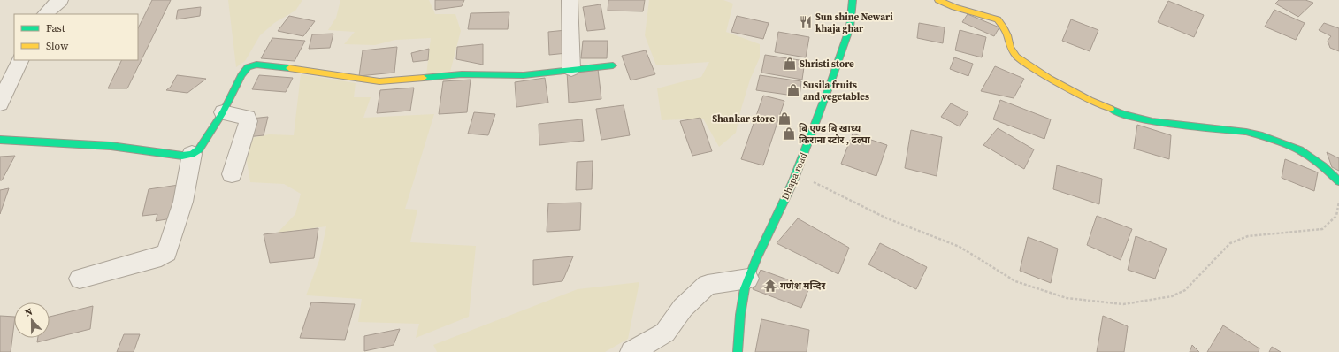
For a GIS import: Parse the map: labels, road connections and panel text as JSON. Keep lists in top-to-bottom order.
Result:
{
  "streets": {
    "street": ["Dhapa road"]
  },
  "places": {
    "restaurant": ["Sun shine Newari khaja ghar"],
    "shop": [
      "Shristi store",
      "Susila fruits and vegetables",
      "Shankar store",
      "बि एण्ड बि खाध्य किराना स्टोर , ढल्पा"
    ],
    "temple": ["गणेश मन्दिर"]
  },
  "legend": ["Fast", "Slow"],
  "north": "top"
}
